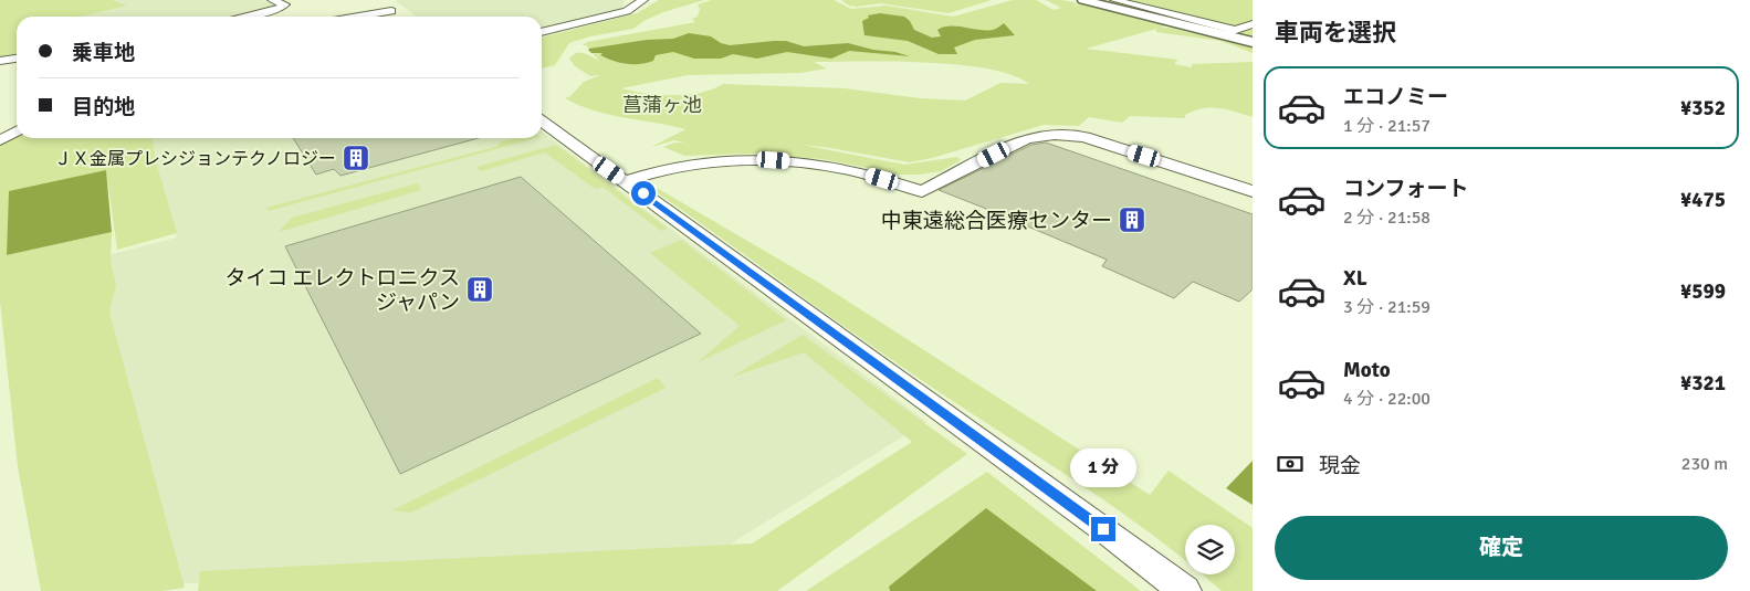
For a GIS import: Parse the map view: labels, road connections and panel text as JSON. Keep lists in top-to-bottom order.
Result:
{
  "districts": ["菖蒲ヶ池"],
  "places": {
    "building": ["ＪＸ金属プレシジョンテクノロジー", "中東遠総合医療センター", "タイコ エレクトロニクス ジャパン"]
  },
  "page": {
    "heading": "車両を選択",
    "banner": ["乗車地", "目的地"],
    "list": [
      {
        "name": "エコノミー",
        "note": "1 分 · 21:57",
        "value": "¥352"
      },
      {
        "name": "コンフォート",
        "note": "2 分 · 21:58",
        "value": "¥475"
      },
      {
        "name": "XL",
        "note": "3 分 · 21:59",
        "value": "¥599"
      },
      {
        "name": "Moto",
        "note": "4 分 · 22:00",
        "value": "¥321"
      }
    ],
    "pay": ["現金", "230 m"],
    "bubble": "1 分",
    "buttons": "確定"
  }
}
